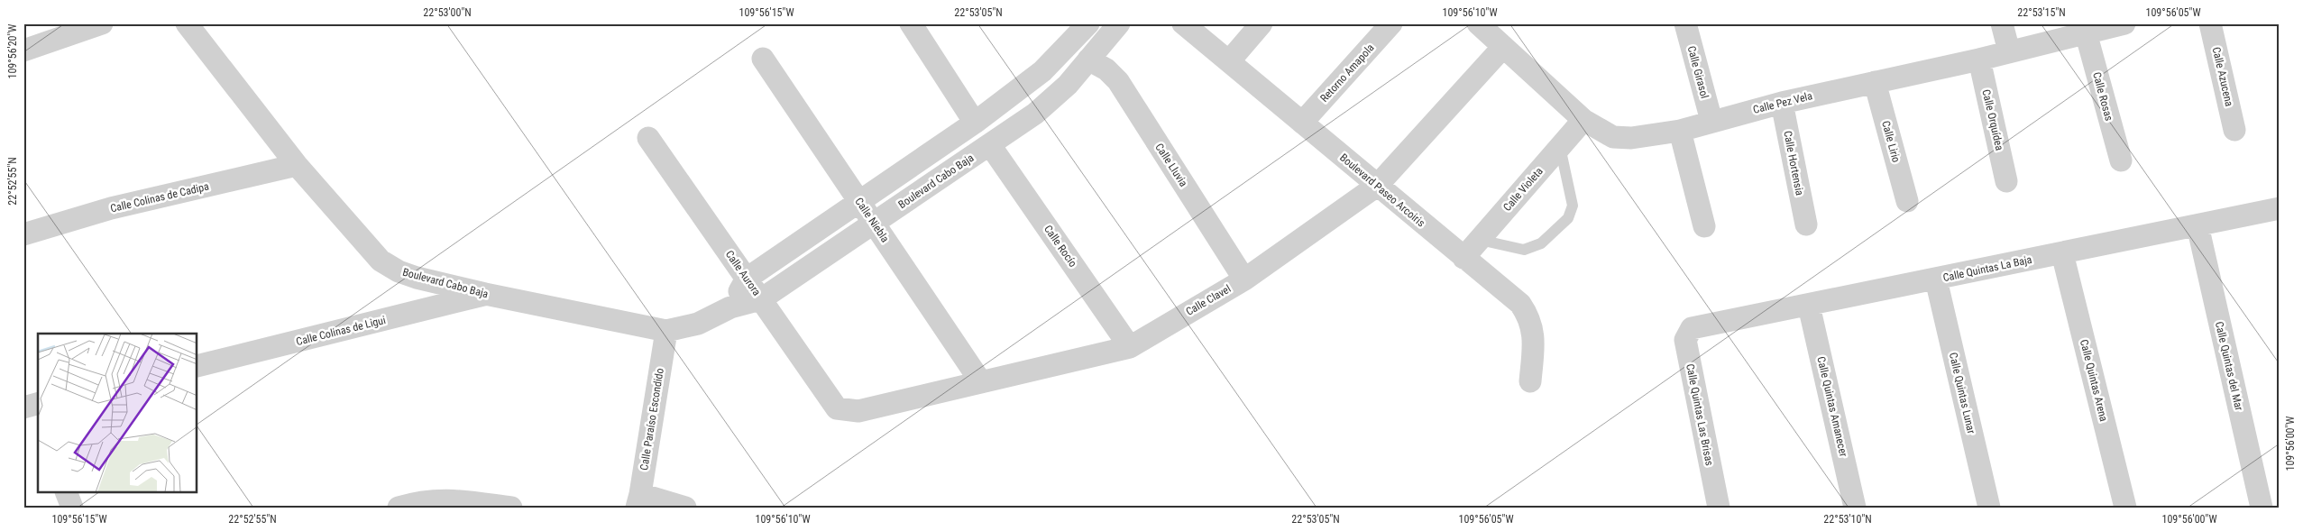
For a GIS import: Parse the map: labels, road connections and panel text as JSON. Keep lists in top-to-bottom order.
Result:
{
  "streets": {
    "street": [
      "Calle Girasol",
      "Retorno Amapola",
      "Calle Azucena",
      "Calle Rosas",
      "Calle Pez Vela",
      "Calle Orquídea",
      "Calle Lirio",
      "Calle Hortensia",
      "Calle Lluvia",
      "Boulevard Cabo Baja",
      "Calle Violeta",
      "Boulevard Paseo Arcoiris",
      "Calle Colinas de Cadipa",
      "Calle Niebla",
      "Calle Rocío",
      "Calle Quintas La Baja",
      "Calle Aurora",
      "Calle Clavel",
      "Calle Colinas de Ligui",
      "Calle Quintas del Mar",
      "Calle Quintas Arena",
      "Calle Quintas Lunar",
      "Calle Quintas Amanecer",
      "Calle Quintas Las Brisas",
      "Calle Paraíso Escondido"
    ]
  },
  "crossings": [
    ["Calle Girasol", "Calle Pez Vela"],
    ["Retorno Amapola", "Boulevard Paseo Arcoiris"],
    ["Calle Rosas", "Calle Pez Vela"],
    ["Calle Pez Vela", "Calle Orquídea"],
    ["Calle Pez Vela", "Calle Lirio"],
    ["Calle Pez Vela", "Calle Hortensia"],
    ["Calle Pez Vela", "Calle Violeta"],
    ["Calle Pez Vela", "Calle Clavel"],
    ["Calle Lluvia", "Boulevard Cabo Baja"],
    ["Calle Lluvia", "Calle Clavel"],
    ["Boulevard Cabo Baja", "Calle Colinas de Cadipa"],
    ["Boulevard Cabo Baja", "Calle Niebla"],
    ["Boulevard Cabo Baja", "Calle Rocío"],
    ["Boulevard Cabo Baja", "Calle Aurora"],
    ["Boulevard Cabo Baja", "Calle Colinas de Ligui"],
    ["Boulevard Cabo Baja", "Calle Paraíso Escondido"],
    ["Calle Violeta", "Boulevard Paseo Arcoiris"],
    ["Boulevard Paseo Arcoiris", "Calle Clavel"],
    ["Calle Niebla", "Calle Clavel"],
    ["Calle Rocío", "Calle Clavel"],
    ["Calle Quintas La Baja", "Calle Quintas del Mar"],
    ["Calle Quintas La Baja", "Calle Quintas Arena"],
    ["Calle Quintas La Baja", "Calle Quintas Lunar"],
    ["Calle Quintas La Baja", "Calle Quintas Amanecer"],
    ["Calle Quintas La Baja", "Calle Quintas Las Brisas"],
    ["Calle Aurora", "Calle Clavel"]
  ],
  "coordinates": [
    "22°53'00\"N",
    "109°56'15\"W",
    "22°53'05\"N",
    "109°56'10\"W",
    "22°53'15\"N",
    "109°56'05\"W",
    "109°56'20\"W",
    "22°52'55\"N",
    "109°56'00\"W",
    "22°53'10\"N"
  ]
}
